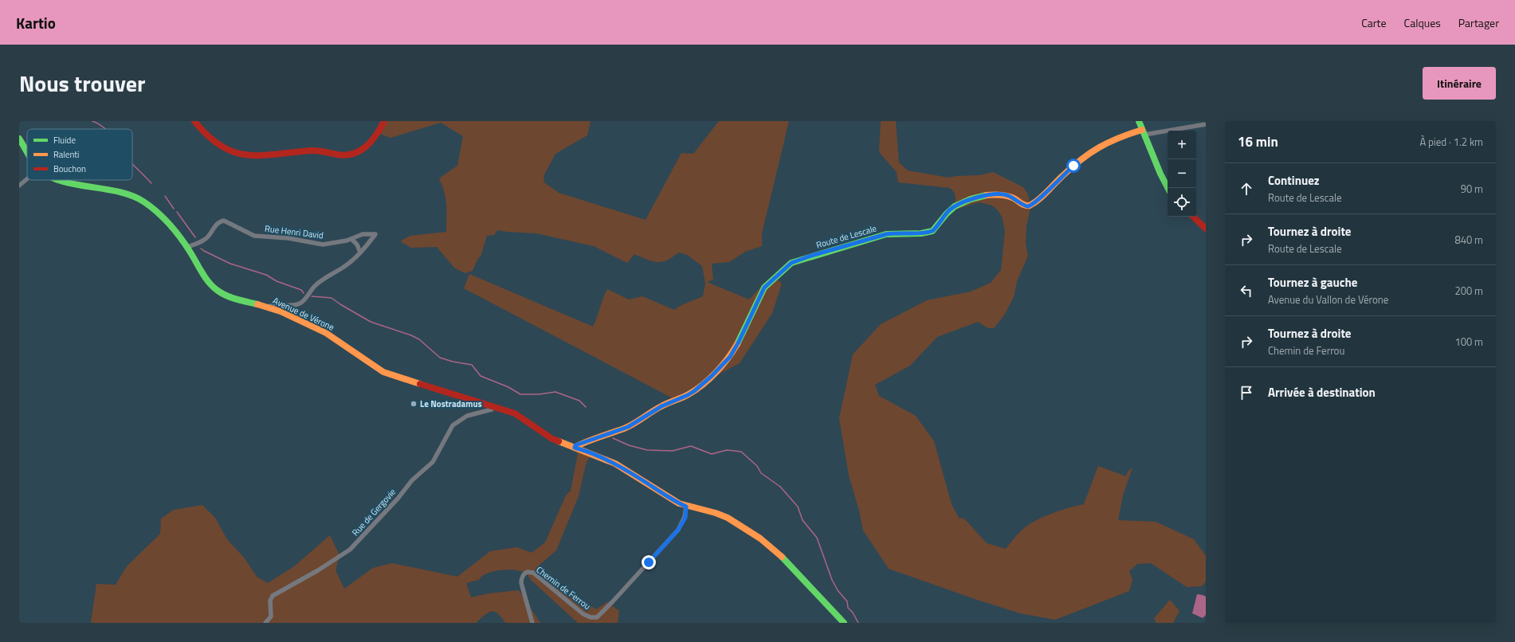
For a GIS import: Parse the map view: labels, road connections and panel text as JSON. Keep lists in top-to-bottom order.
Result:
{
  "streets": {
    "street": [
      "Rue Henri David",
      "Route de Lescale",
      "Avenue de Vérone",
      "Rue de Gergovie",
      "Chemin de Ferrou"
    ]
  },
  "crossings": [
    ["Rue Henri David", "Avenue de Vérone"],
    ["Route de Lescale", "Avenue de Vérone"],
    ["Avenue de Vérone", "Rue de Gergovie"],
    ["Avenue de Vérone", "Chemin de Ferrou"]
  ],
  "places": ["Le Nostradamus"],
  "legend": ["Fluide", "Ralenti", "Bouchon"],
  "page": {
    "header": "Kartio",
    "nav": ["Carte", "Calques", "Partager"],
    "title": "Nous trouver",
    "buttons": "Itinéraire",
    "heading": ["16 min", "À pied · 1.2 km"],
    "map_buttons": ["+", "−"],
    "list": [
      ["Continuez", "Route de Lescale", "90 m"],
      ["Tournez à droite", "Route de Lescale", "840 m"],
      ["Tournez à gauche", "Avenue du Vallon de Vérone", "200 m"],
      ["Tournez à droite", "Chemin de Ferrou", "100 m"],
      "Arrivée à destination"
    ]
  }
}
